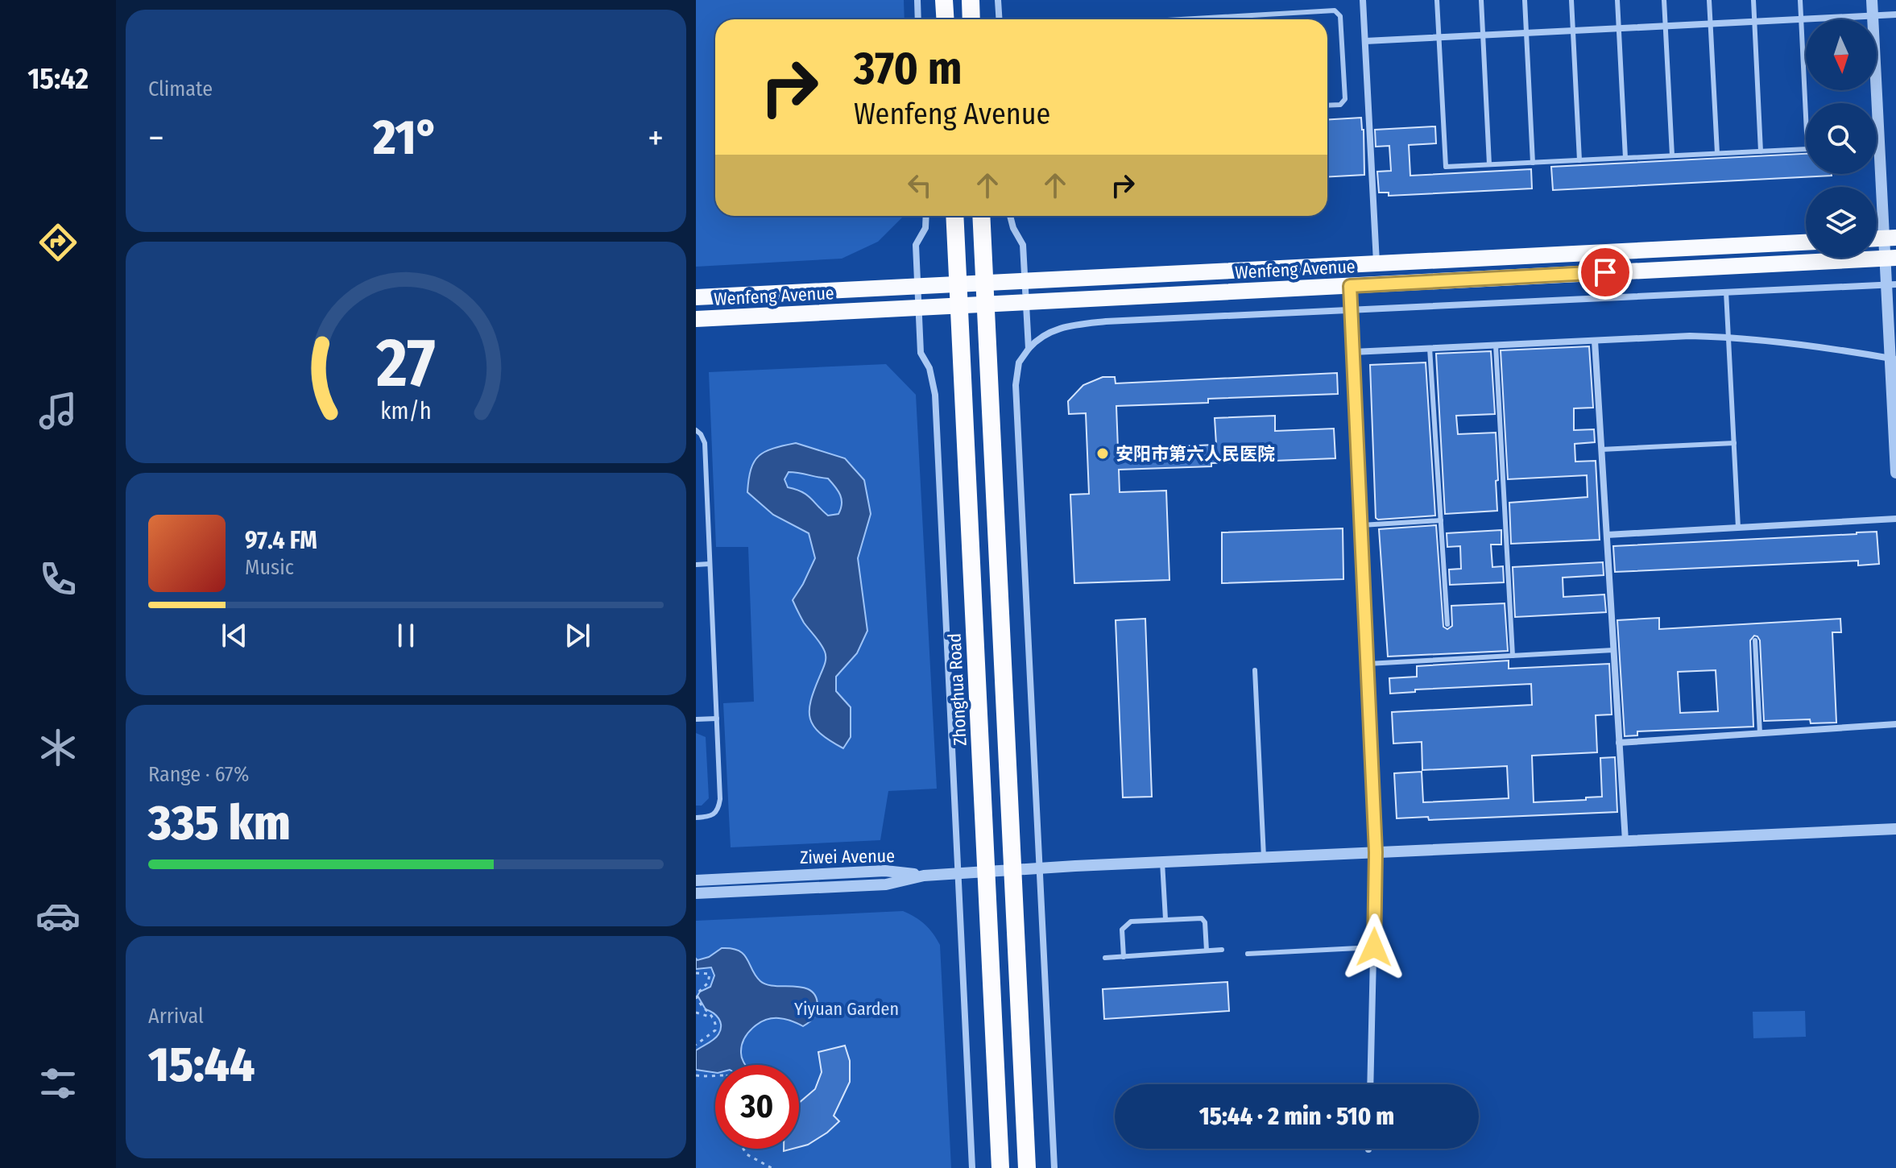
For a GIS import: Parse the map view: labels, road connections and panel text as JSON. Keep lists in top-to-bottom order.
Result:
{
  "streets": {
    "highway": ["Zhonghua Road"],
    "main road": ["Wenfeng Avenue"],
    "street": ["Ziwei Avenue"]
  },
  "crossings": [
    ["Wenfeng Avenue", "Zhonghua Road"]
  ],
  "parks": ["Yiyuan Garden"],
  "places": ["安阳市第六人民医院"],
  "north": "bottom",
  "page": {
    "tabs": "15:42",
    "tile": [
      "Climate",
      ["Range · 67%", "335 km"],
      ["Arrival", "15:44"]
    ],
    "turn": ["370 m", "Wenfeng Avenue"],
    "heat": ["−", "21°", "+"],
    "song": ["97.4 FM", "Music"],
    "limit": "30",
    "trip": "15:44 · 2 min · 510 m",
    "gauge": ["27", "km/h"]
  }
}
